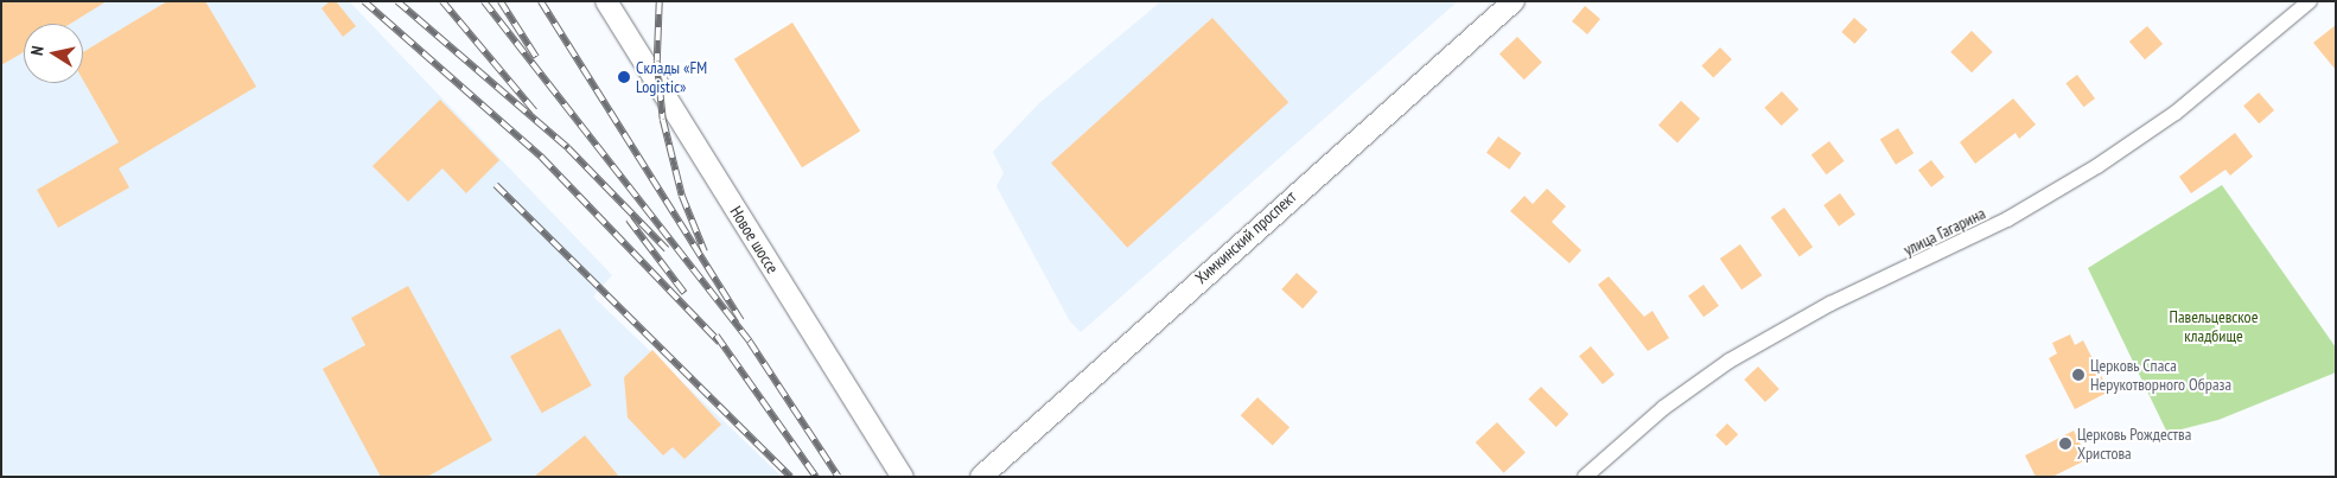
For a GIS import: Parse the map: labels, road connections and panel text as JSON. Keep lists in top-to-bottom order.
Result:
{
  "streets": {
    "street": ["улица Гагарина", "Химкинский проспект", "Новое шоссе"]
  },
  "parks": ["Павельцевское кладбище"],
  "places": ["Склады «FM Logistic»", "Церковь Спаса Нерукотворного Образа", "Церковь Рождества Христова"],
  "north": "left"
}
